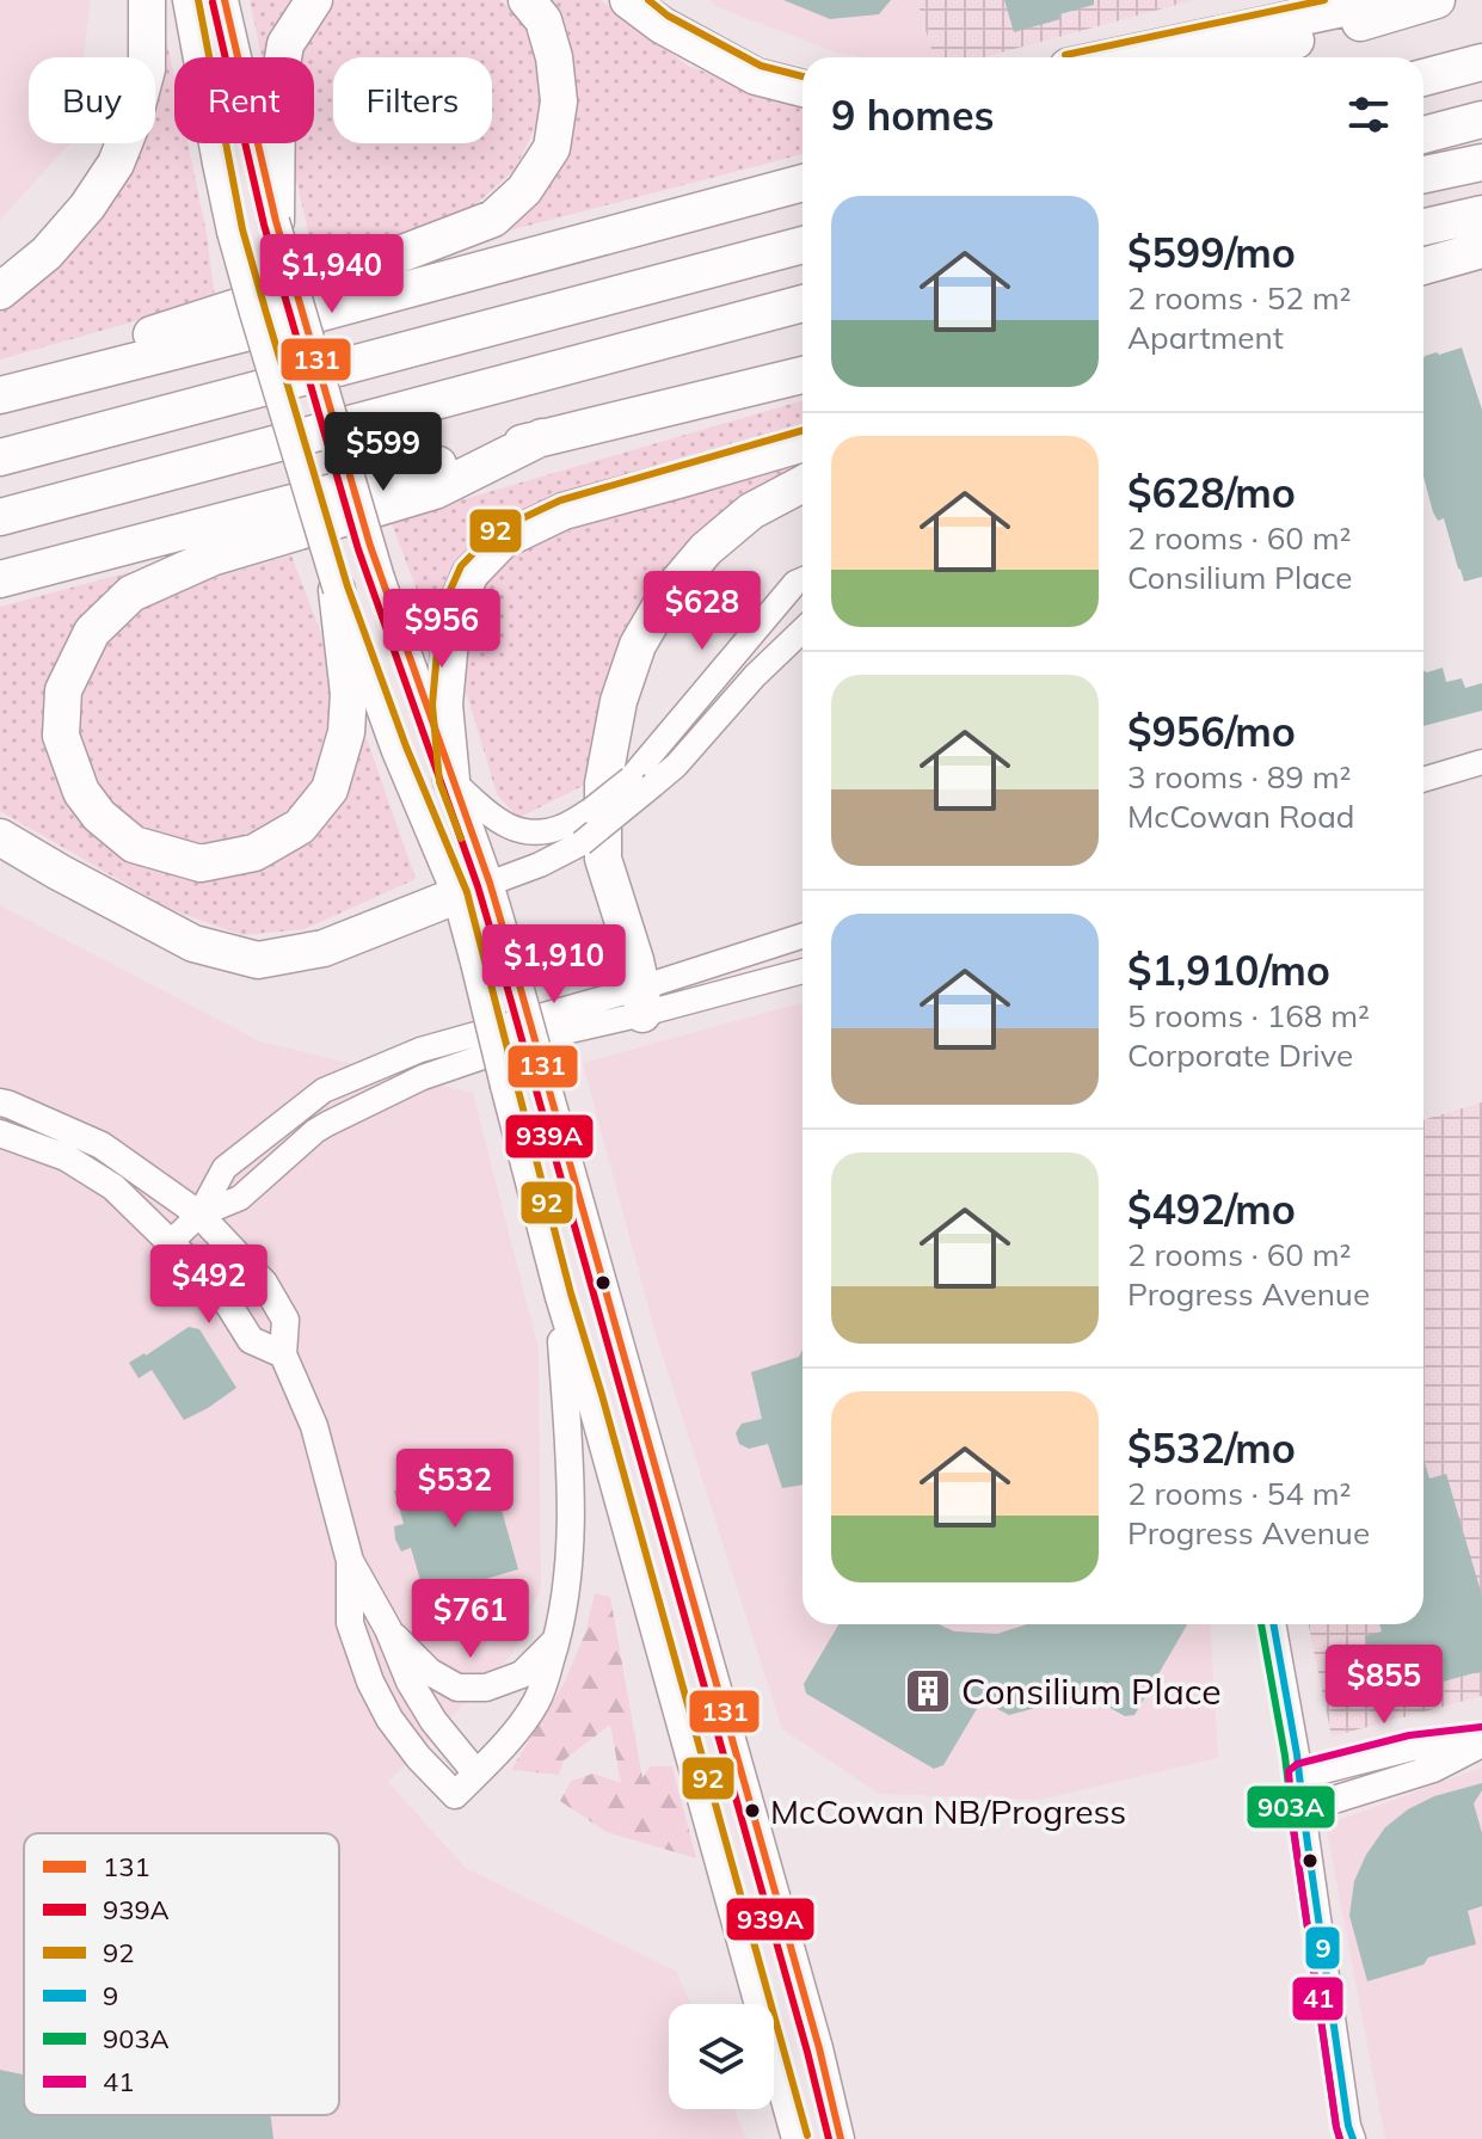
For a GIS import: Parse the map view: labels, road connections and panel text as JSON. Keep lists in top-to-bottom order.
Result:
{
  "places": {
    "building": ["Consilium Place"],
    "other": ["McCowan NB/Progress"]
  },
  "lines": [
    "transit line 131",
    "transit line 92",
    "transit line 939A",
    "transit line 9",
    "transit line 903A",
    "transit line 41"
  ],
  "legend": [
    "131",
    "939A",
    "92",
    "9",
    "903A",
    "41"
  ],
  "page": {
    "chip": ["Buy", "Rent", "Filters"],
    "heading": "9 homes",
    "list": [
      {
        "name": "$599/mo",
        "note": "2 rooms · 52 m² · Apartment"
      },
      {
        "name": "$628/mo",
        "note": "2 rooms · 60 m² · Consilium Place"
      },
      {
        "name": "$956/mo",
        "note": "3 rooms · 89 m² · McCowan Road"
      },
      {
        "name": "$1,910/mo",
        "note": "5 rooms · 168 m² · Corporate Drive"
      },
      {
        "name": "$492/mo",
        "note": "2 rooms · 60 m² · Progress Avenue"
      },
      {
        "name": "$532/mo",
        "note": "2 rooms · 54 m² · Progress Avenue"
      }
    ],
    "price": [
      "$1,940",
      "$599",
      "$628",
      "$956",
      "$1,910",
      "$492",
      "$532",
      "$761",
      "$855"
    ]
  }
}
